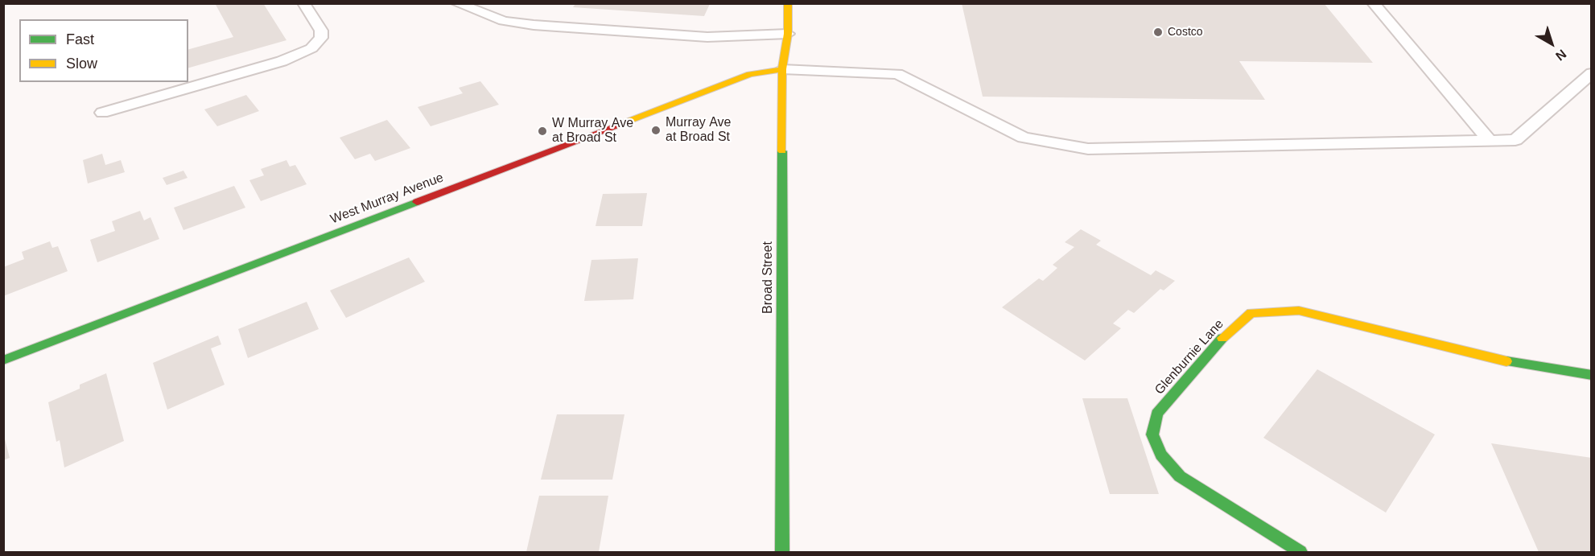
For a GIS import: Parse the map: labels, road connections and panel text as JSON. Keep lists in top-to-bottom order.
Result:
{
  "streets": {
    "street": ["West Murray Avenue", "Broad Street", "Glenburnie Lane"]
  },
  "crossings": [
    ["West Murray Avenue", "Broad Street"]
  ],
  "places": ["Costco", "Murray Ave at Broad St", "W Murray Ave at Broad St"],
  "legend": ["Fast", "Slow"],
  "north": "bottom right"
}
